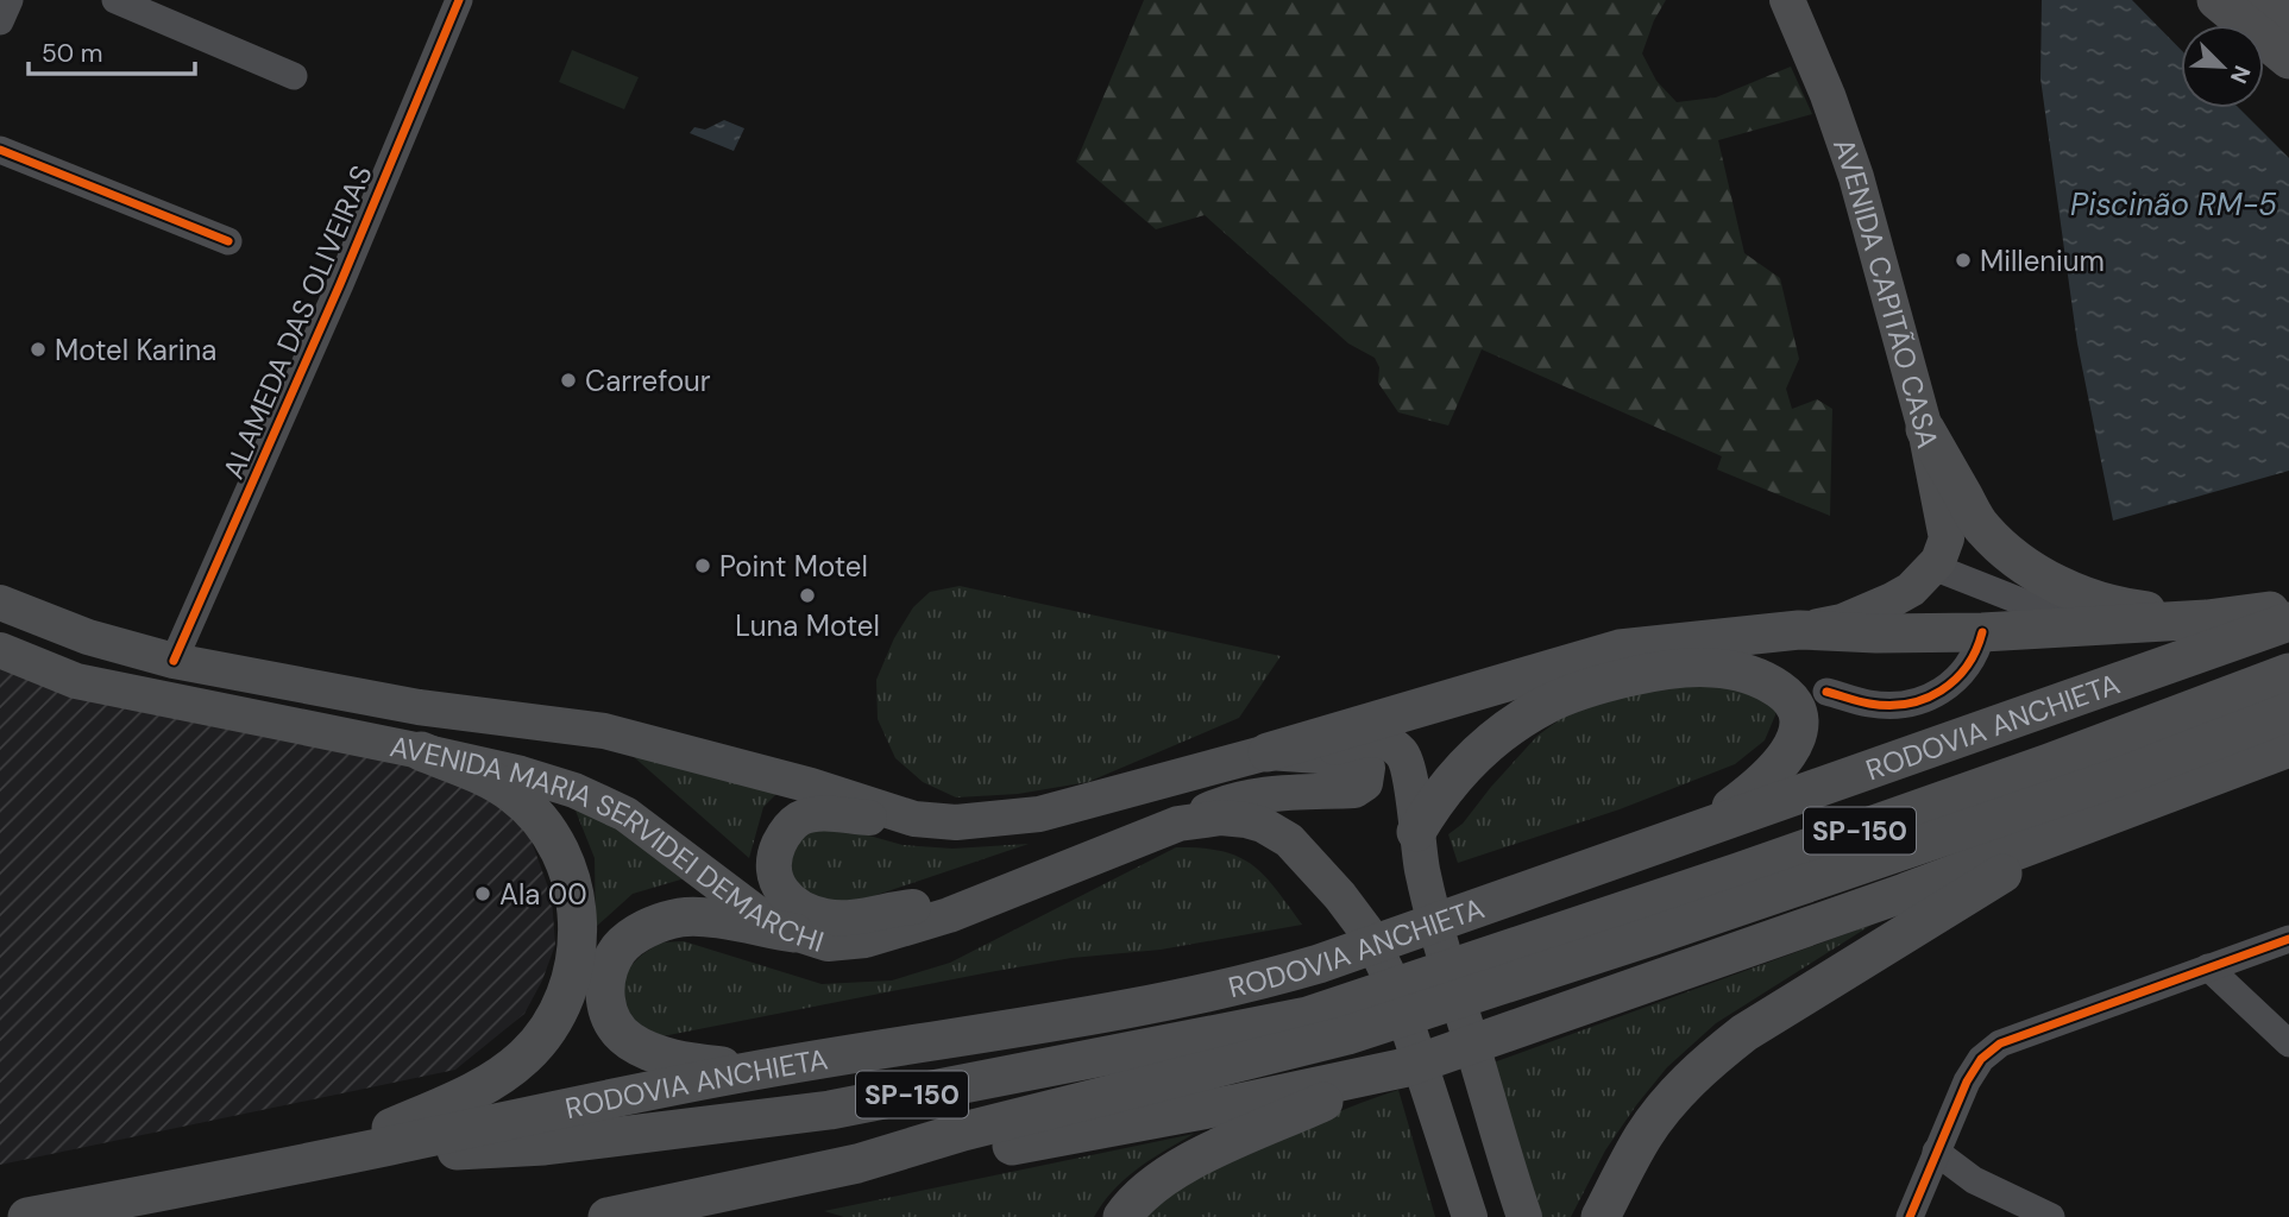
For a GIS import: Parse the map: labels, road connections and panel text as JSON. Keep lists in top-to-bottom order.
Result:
{
  "streets": {
    "highway": ["RODOVIA ANCHIETA", "SP-150"],
    "main road": ["AVENIDA CAPITÃO CASA", "AVENIDA MARIA SERVIDEI DEMARCHI"],
    "street": ["ALAMEDA DAS OLIVEIRAS"]
  },
  "crossings": [
    ["ALAMEDA DAS OLIVEIRAS", "AVENIDA MARIA SERVIDEI DEMARCHI"]
  ],
  "water": ["Piscinão RM-5"],
  "places": [
    "Millenium",
    "Motel Karina",
    "Carrefour",
    "Point Motel",
    "Luna Motel",
    "Ala 00"
  ],
  "scale_bar": "50 m",
  "north": "bottom right"
}
